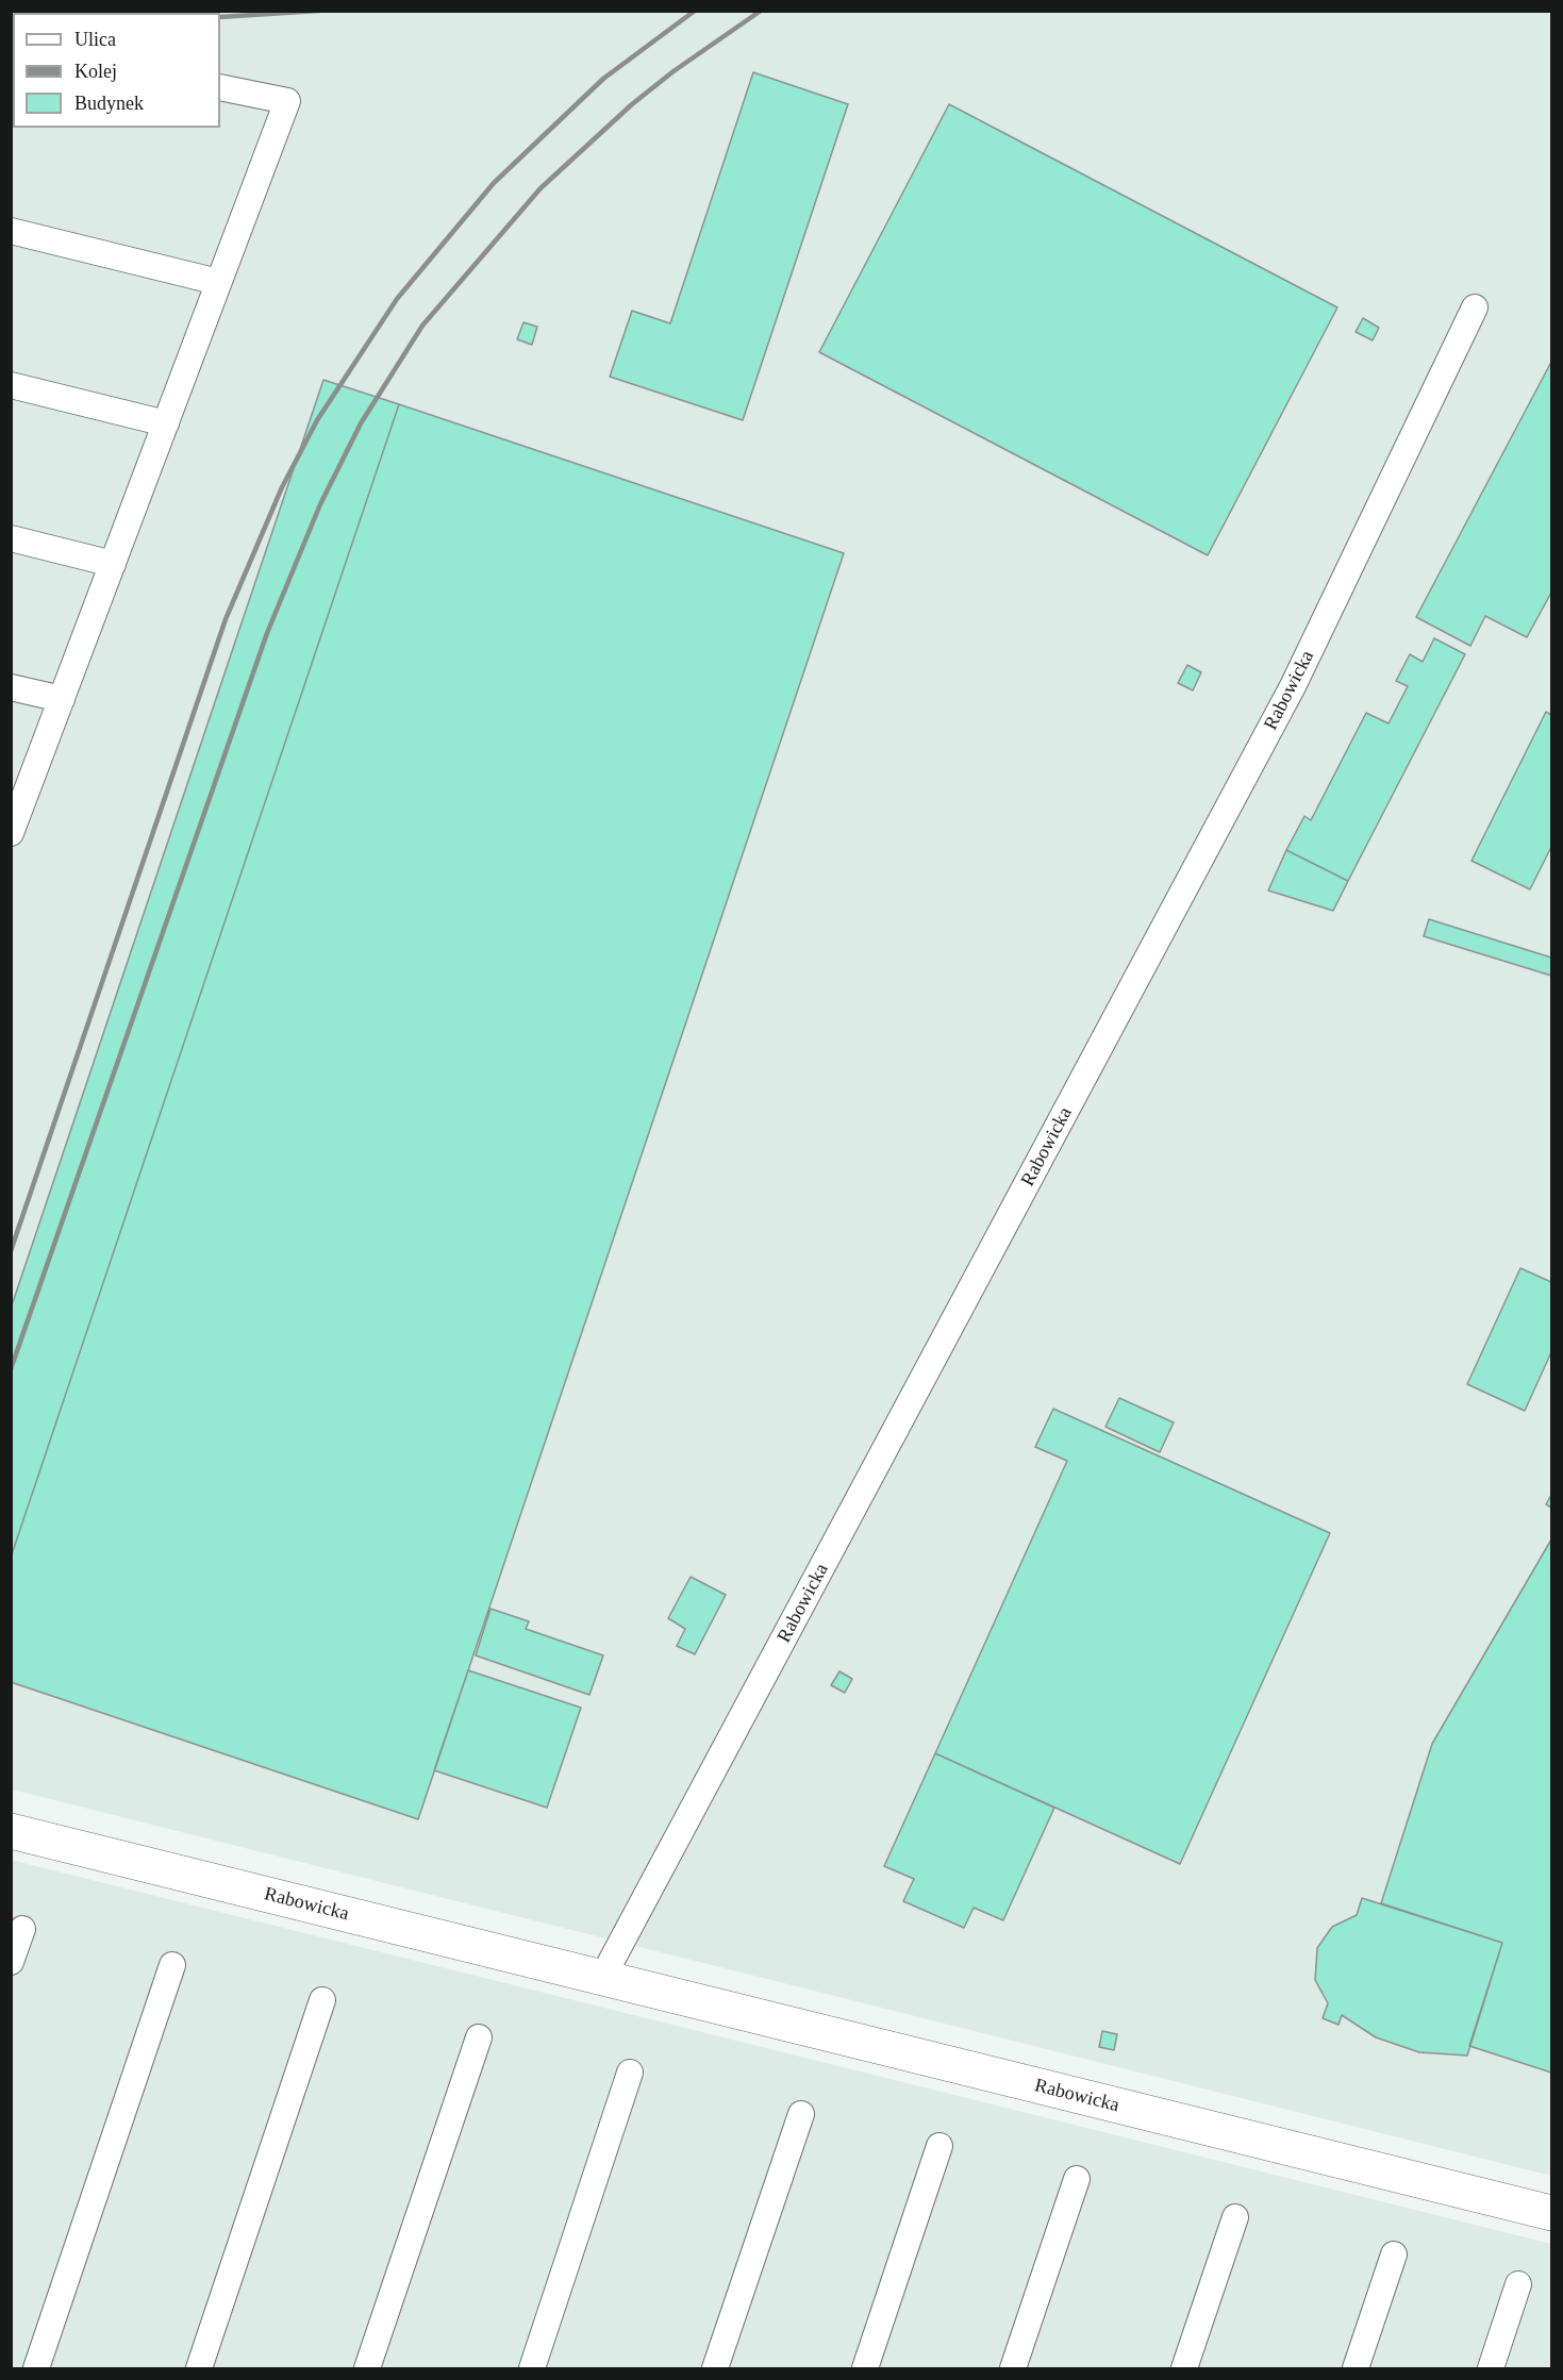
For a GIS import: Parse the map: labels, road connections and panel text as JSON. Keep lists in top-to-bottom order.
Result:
{
  "streets": {
    "street": ["Rabowicka"]
  },
  "legend": ["Ulica", "Kolej", "Budynek"]
}
